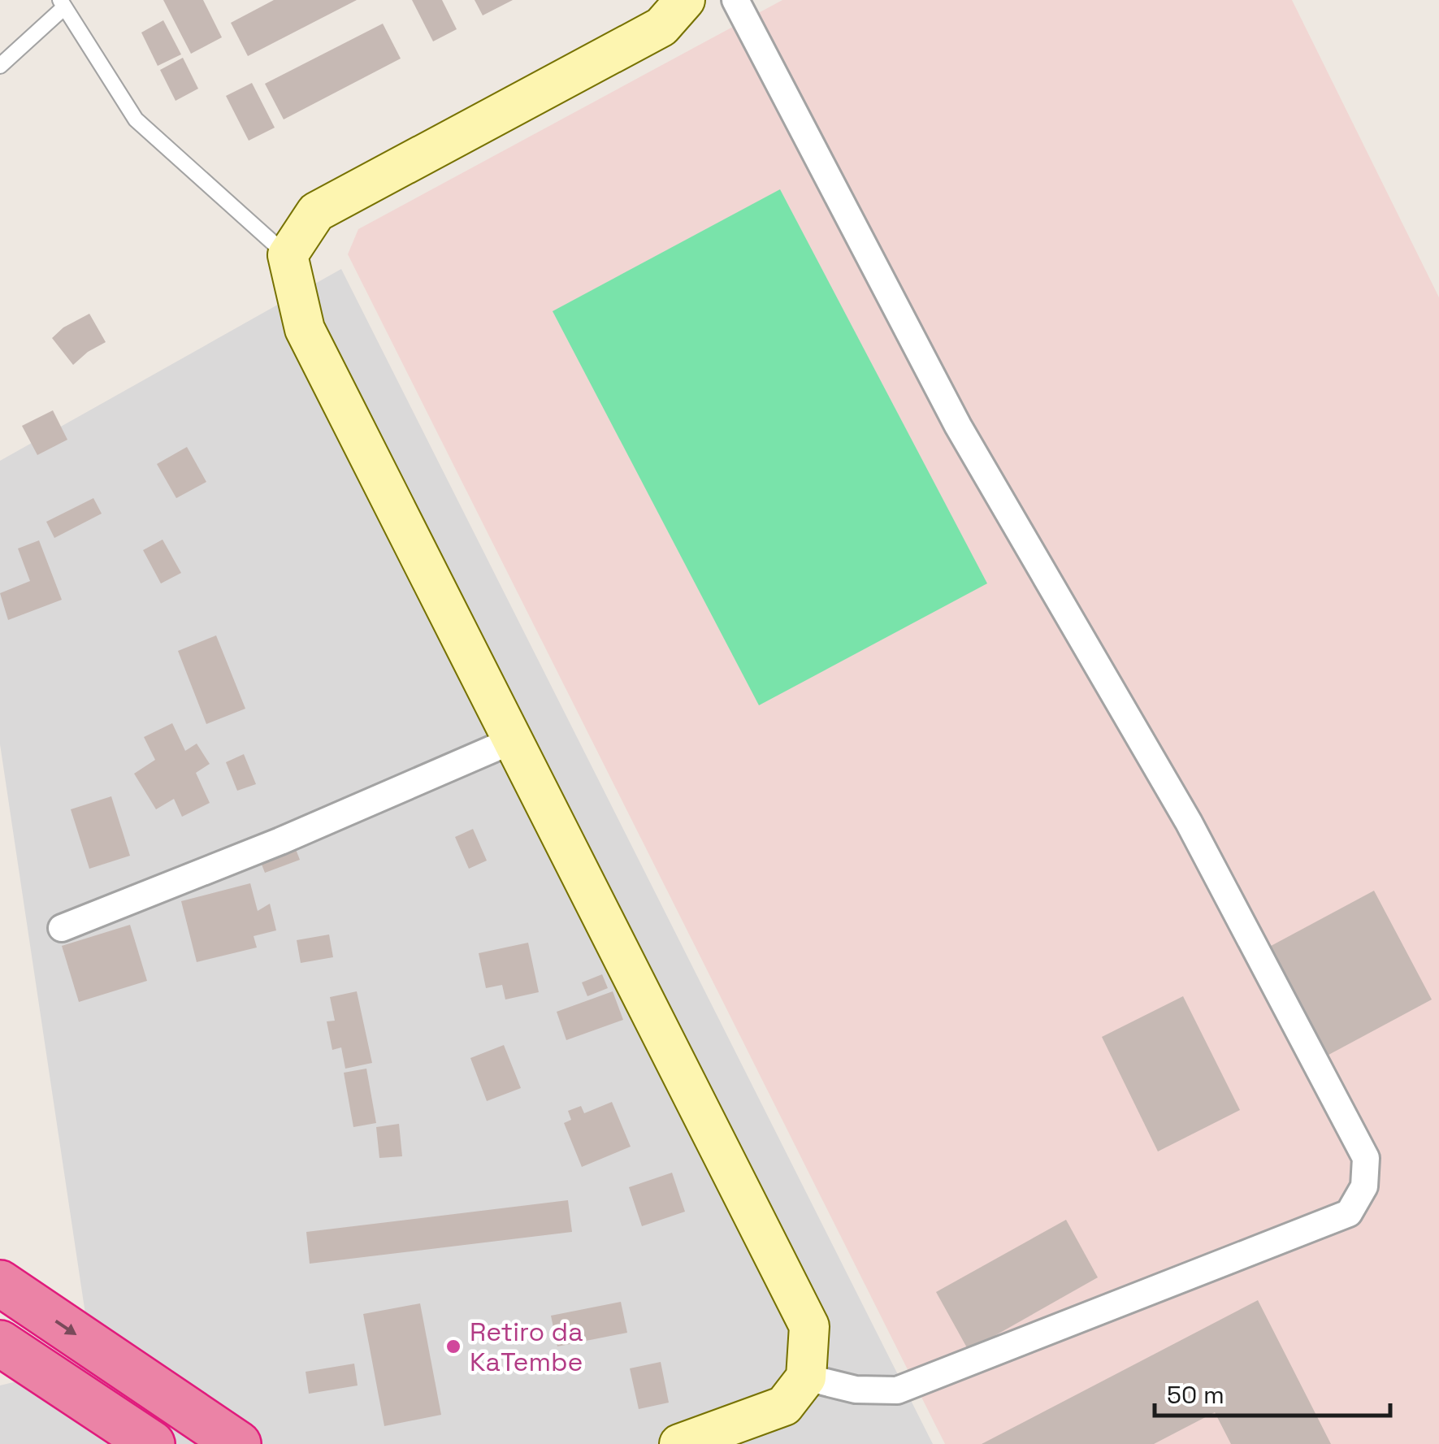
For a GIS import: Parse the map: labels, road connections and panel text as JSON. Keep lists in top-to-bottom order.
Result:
{
  "places": ["Retiro da KaTembe"],
  "scale_bar": "50 m"
}
